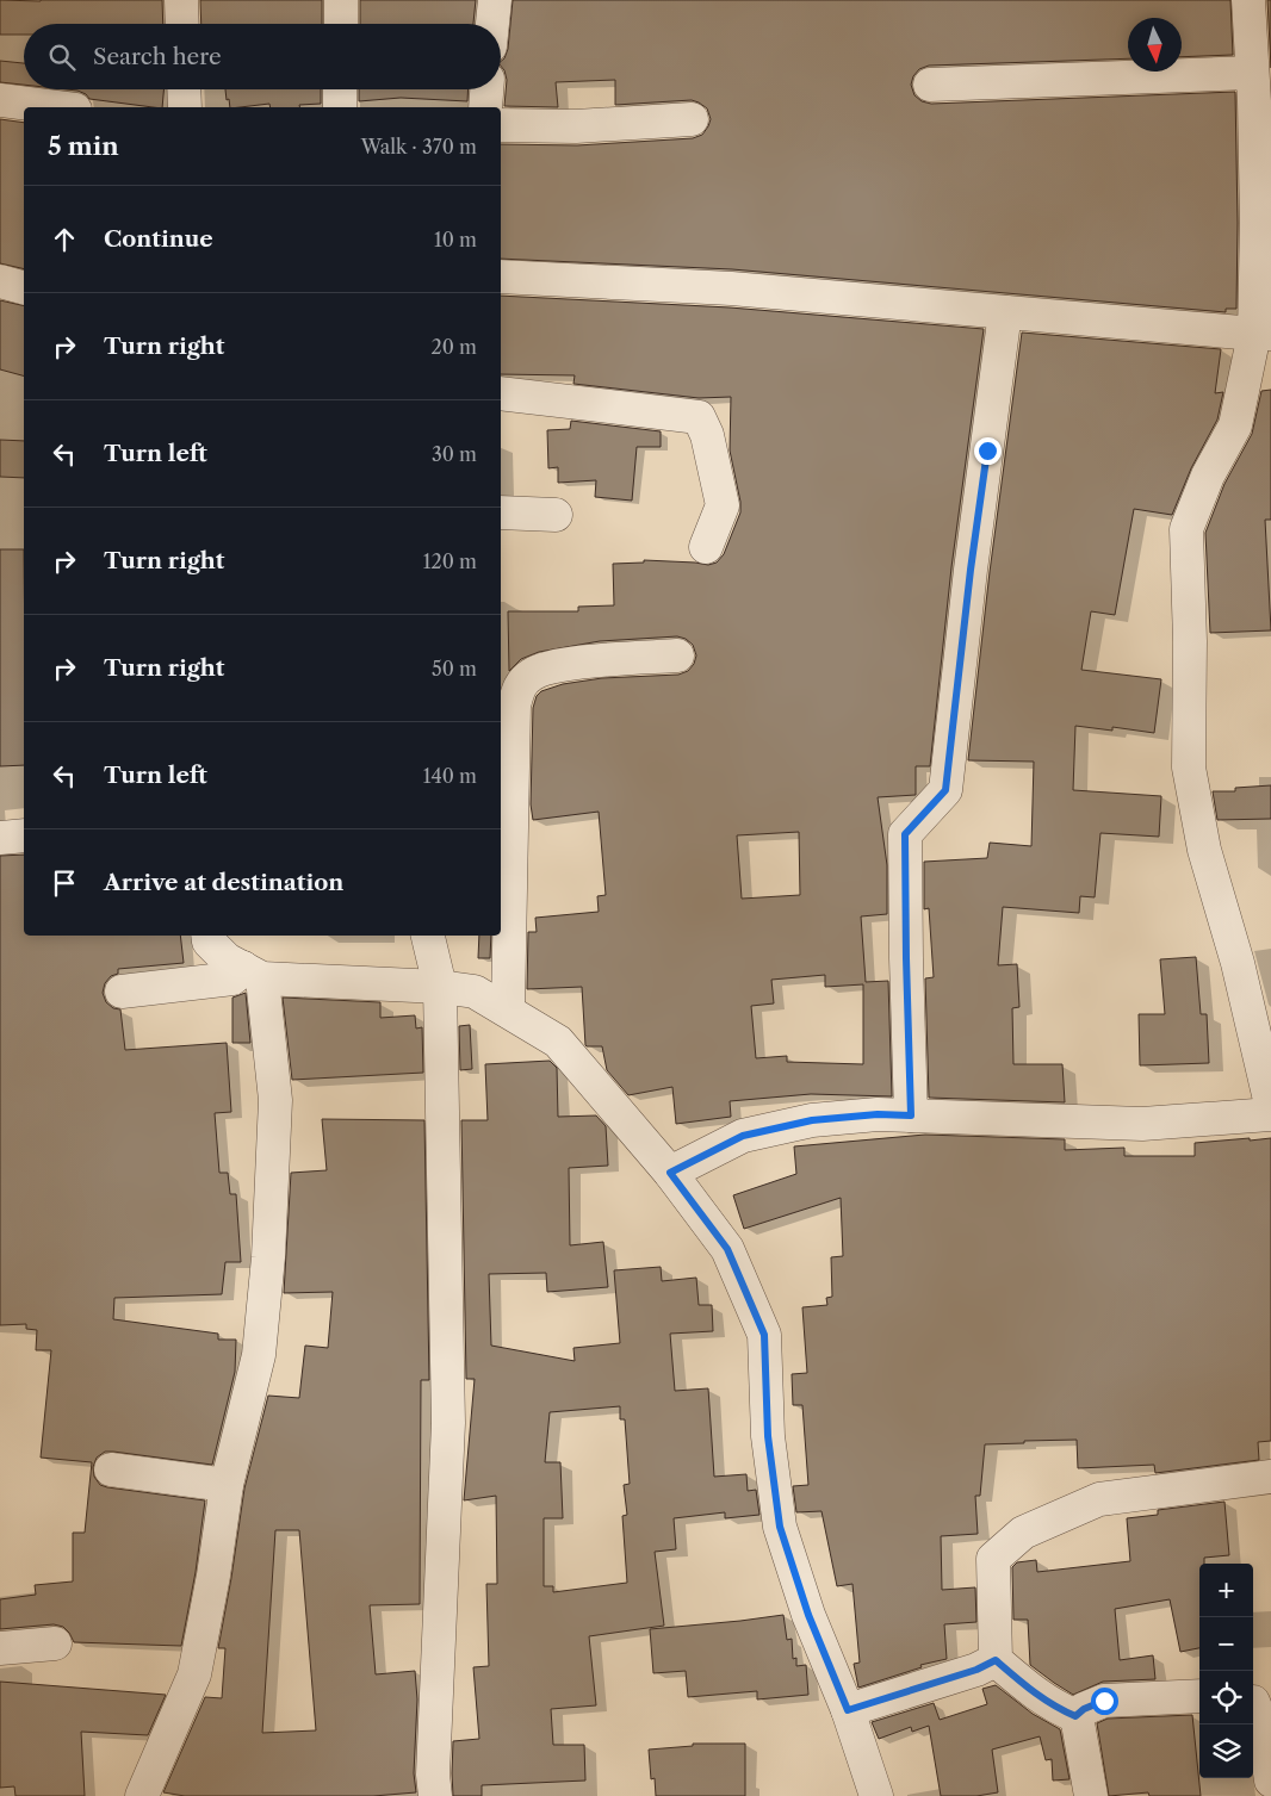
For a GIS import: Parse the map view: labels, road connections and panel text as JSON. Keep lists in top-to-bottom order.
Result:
{
  "north": "bottom",
  "page": {
    "search": "Search here",
    "heading": ["5 min", "Walk · 370 m"],
    "list": [
      ["Continue", "10 m"],
      ["Turn right", "20 m"],
      ["Turn left", "30 m"],
      ["Turn right", "120 m"],
      ["Turn right", "50 m"],
      ["Turn left", "140 m"],
      "Arrive at destination"
    ],
    "map_buttons": ["+", "−"]
  }
}
